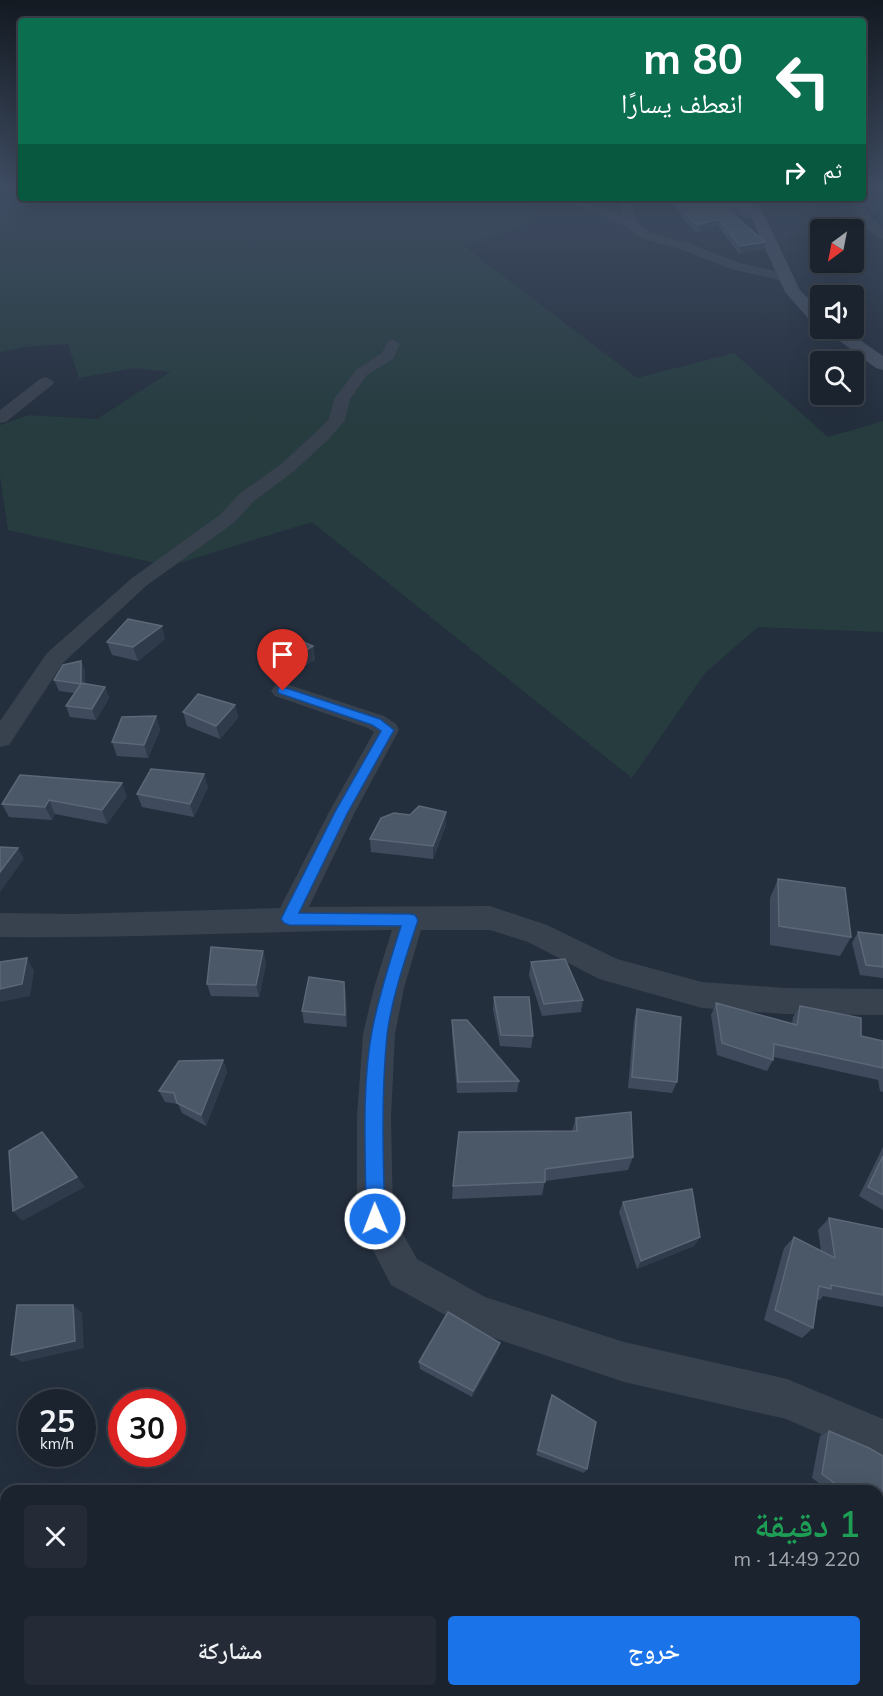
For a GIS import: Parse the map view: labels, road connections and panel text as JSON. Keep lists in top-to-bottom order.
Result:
{
  "north": "bottom left",
  "page": {
    "turn": ["80 m", "انعطف يسارًا"],
    "then": "ثم",
    "speed": "25 km/h",
    "limit": "30",
    "heading": ["1 دقيقة", "220 m · 14:49"],
    "buttons": ["خروج", "مشاركة"]
  }
}
